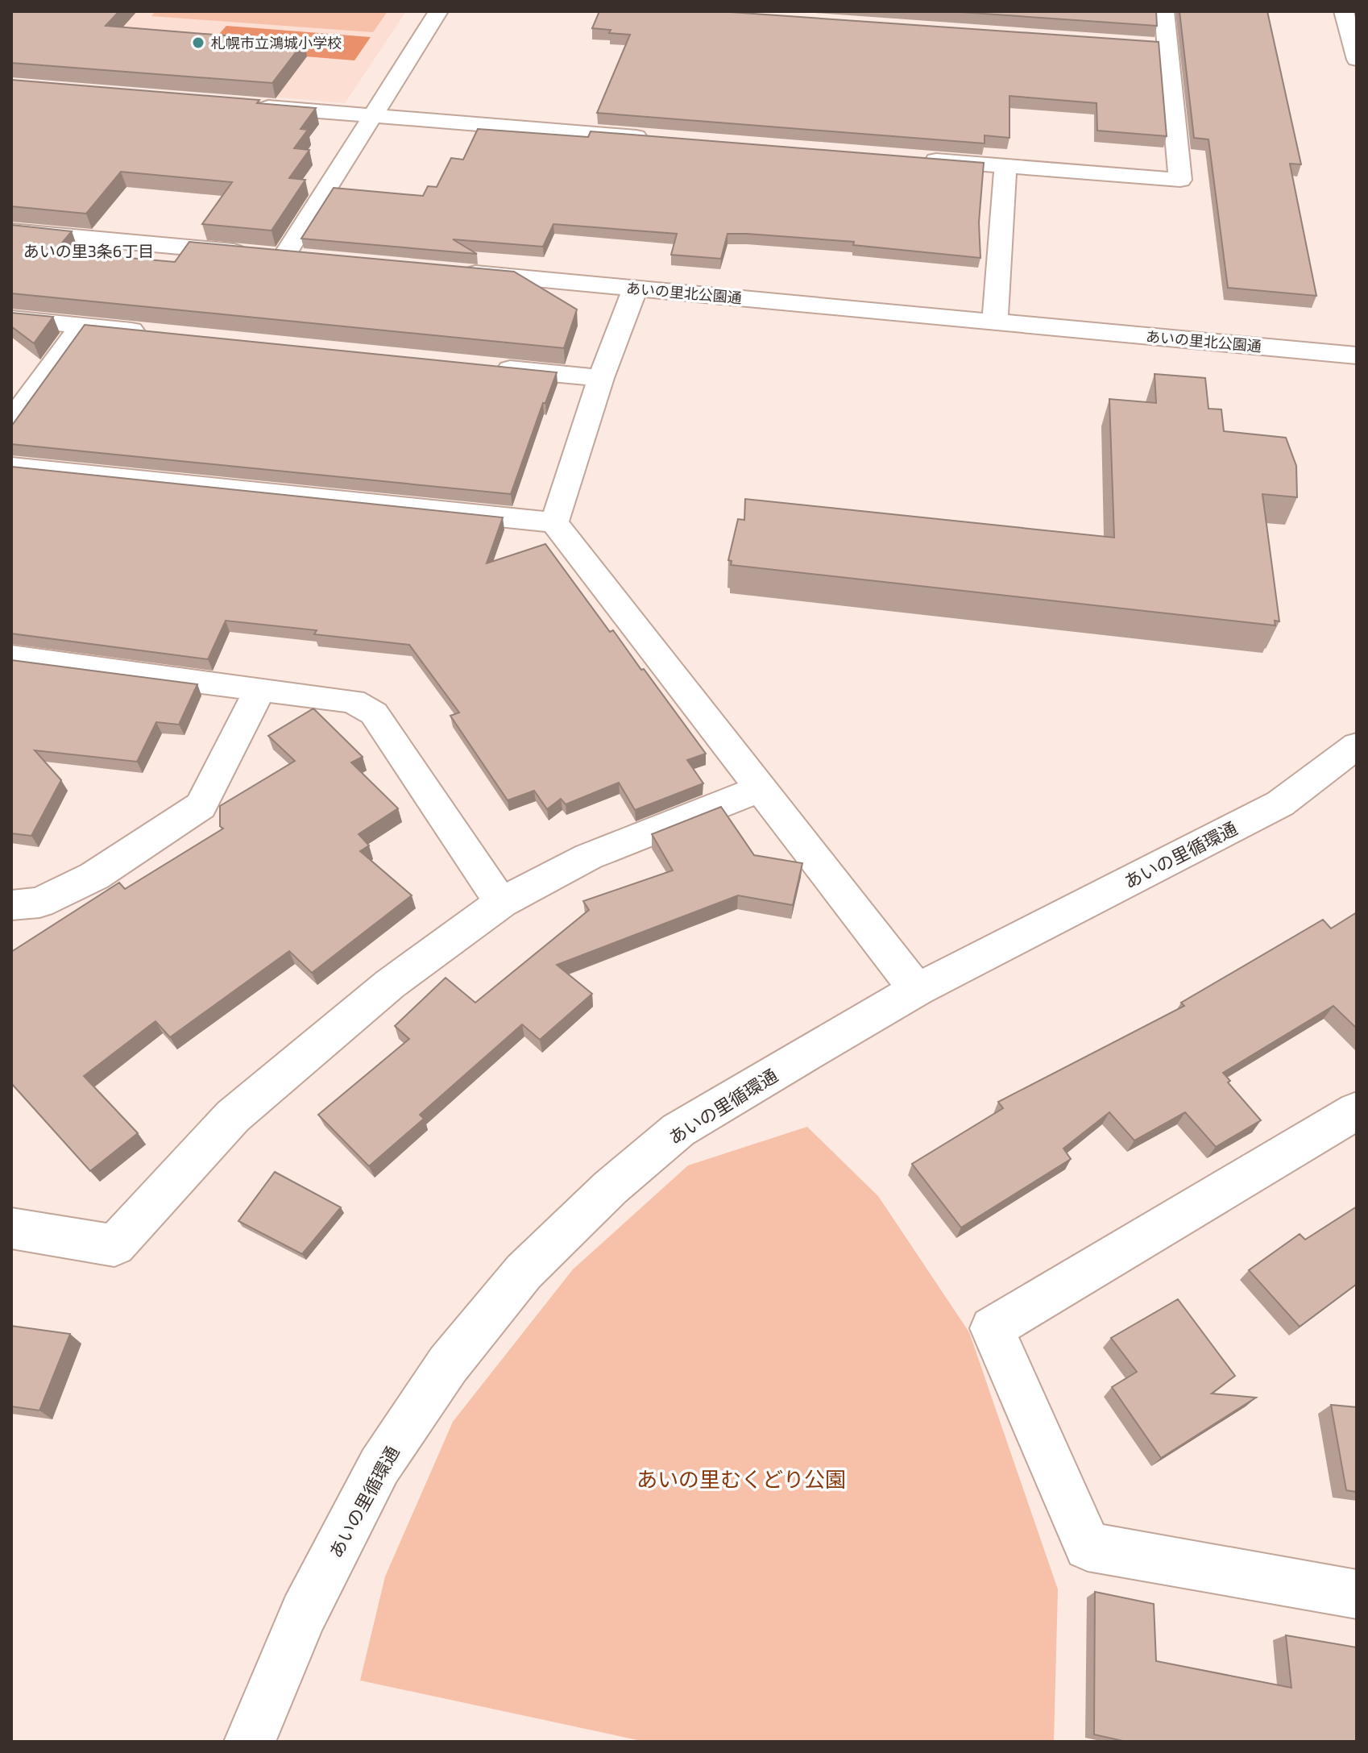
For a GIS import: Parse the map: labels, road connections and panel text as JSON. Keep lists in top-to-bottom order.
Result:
{
  "streets": {
    "street": ["あいの里北公園通", "あいの里循環通"]
  },
  "districts": ["あいの里3条6丁目"],
  "parks": ["あいの里むくどり公園"],
  "places": ["札幌市立鴻城小学校"]
}
